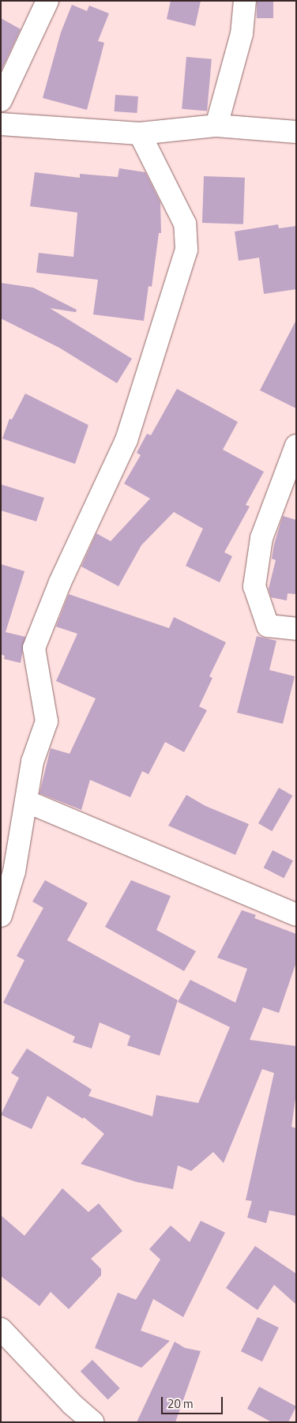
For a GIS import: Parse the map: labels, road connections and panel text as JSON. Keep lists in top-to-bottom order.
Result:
{
  "scale_bar": "20 m"
}
